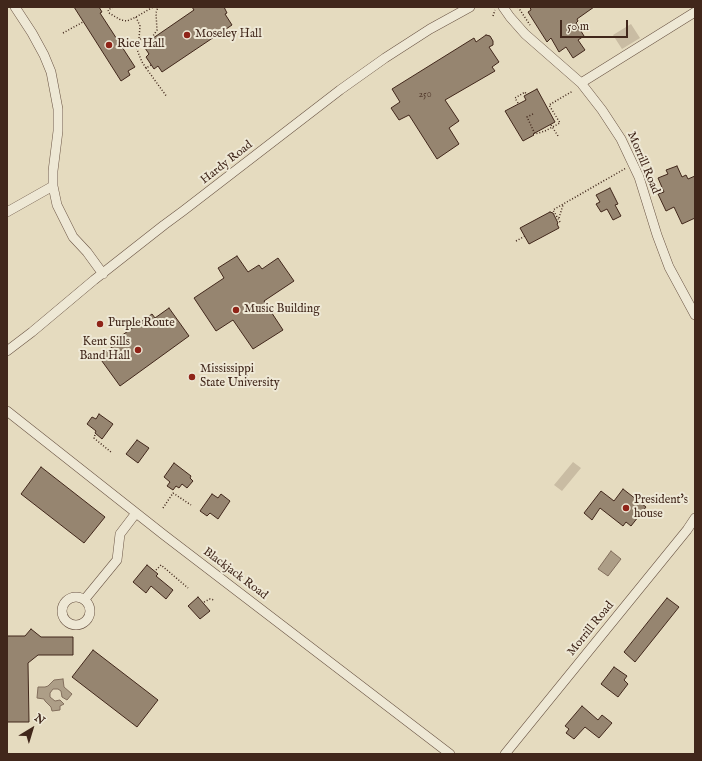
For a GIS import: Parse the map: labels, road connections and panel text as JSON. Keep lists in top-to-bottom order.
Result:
{
  "streets": {
    "street": ["Hardy Road", "Morrill Road", "Blackjack Road"]
  },
  "places": [
    "Moseley Hall",
    "Rice Hall",
    "Music Building",
    "Purple Route",
    "Kent Sills Band Hall",
    "Mississippi State University",
    "President's house"
  ],
  "house_numbers": ["250"],
  "scale_bar": "50 m",
  "north": "top right"
}
